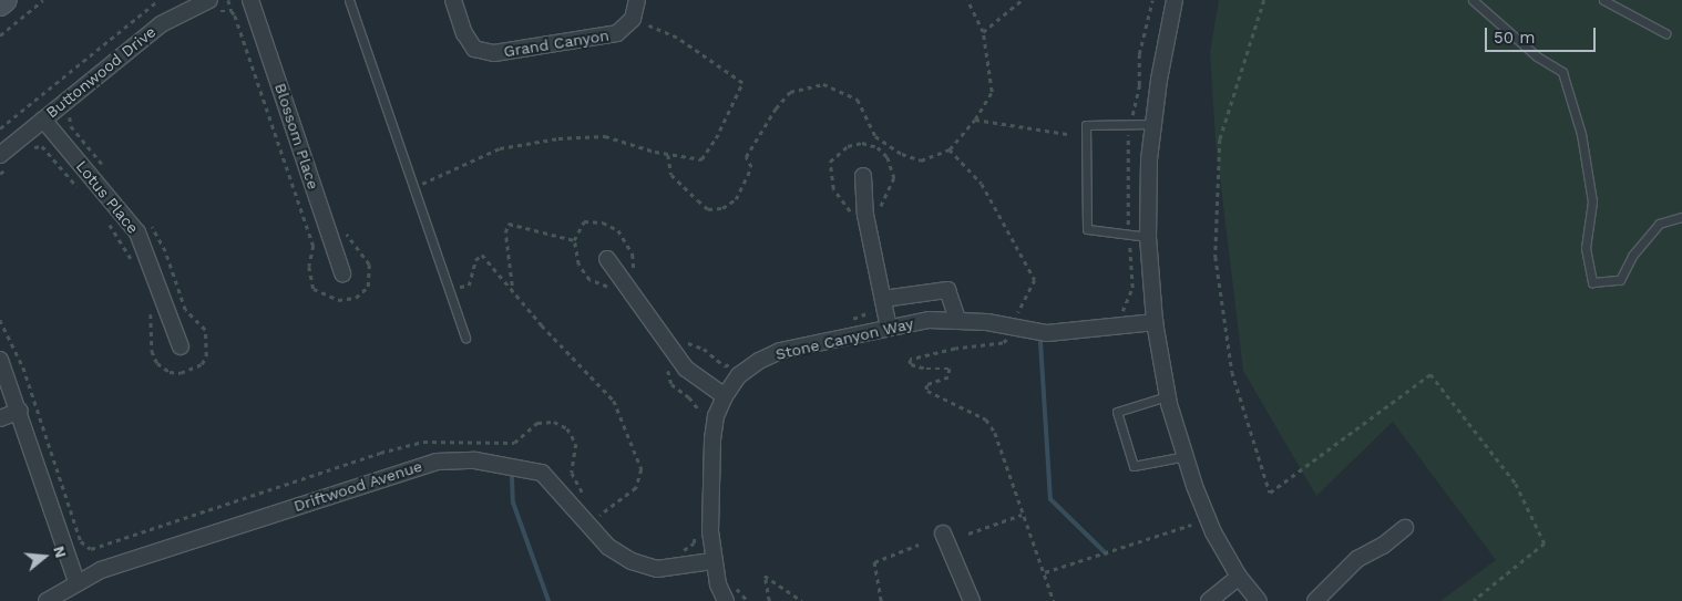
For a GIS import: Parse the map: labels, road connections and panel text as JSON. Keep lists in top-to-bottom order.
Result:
{
  "streets": {
    "street": [
      "Grand Canyon",
      "Buttonwood Drive",
      "Blossom Place",
      "Lotus Place",
      "Stone Canyon Way",
      "Driftwood Avenue"
    ]
  },
  "crossings": [
    ["Buttonwood Drive", "Lotus Place"],
    ["Stone Canyon Way", "Driftwood Avenue"]
  ],
  "scale_bar": "50 m",
  "north": "right"
}
